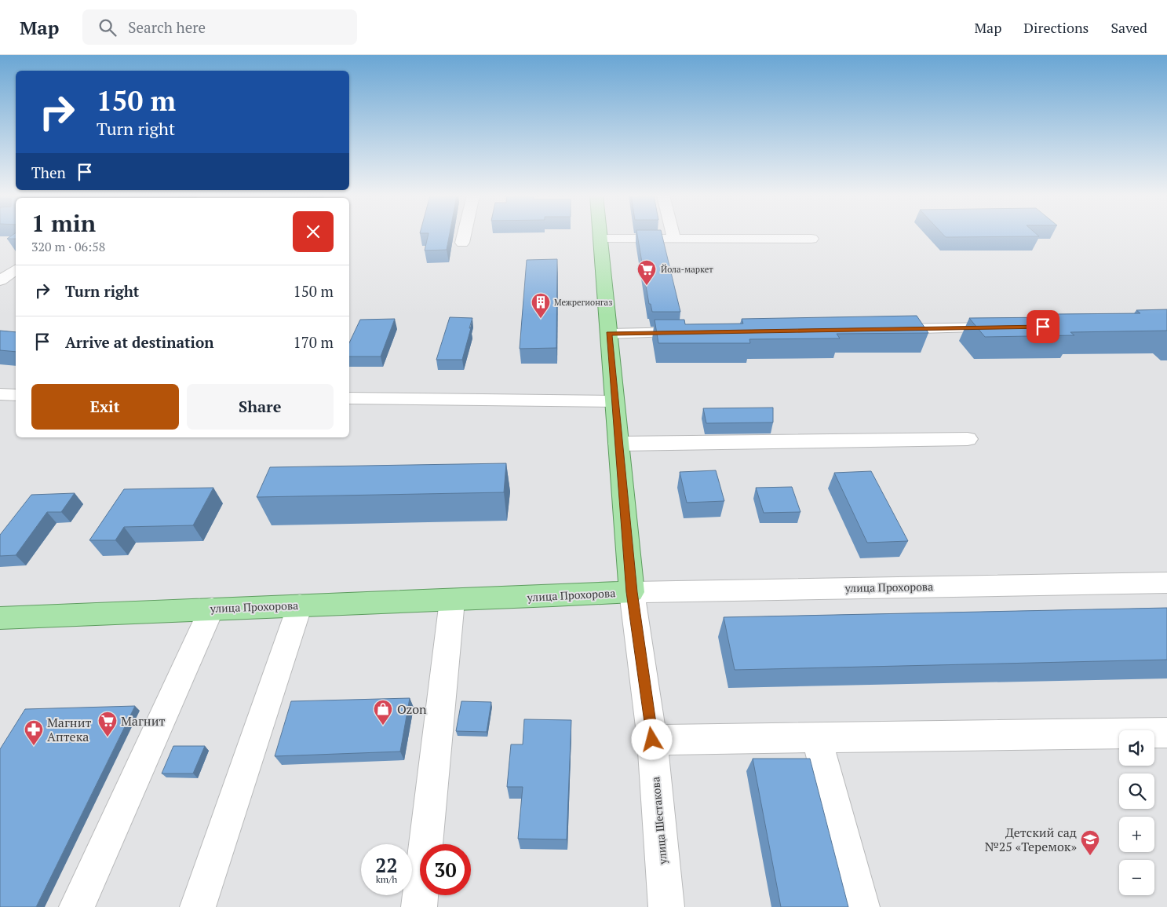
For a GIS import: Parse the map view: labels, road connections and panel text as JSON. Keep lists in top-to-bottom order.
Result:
{
  "streets": {
    "main road": ["улица Прохорова", "улица Шестакова"]
  },
  "crossings": [
    ["улица Прохорова", "улица Шестакова"]
  ],
  "places": {
    "supermarket": ["Йола-маркет", "Магнит"],
    "building": ["Межрегионгаз"],
    "shop": ["Ozon"],
    "pharmacy": ["Магнит Аптека"],
    "school or university": ["Детский сад №25 «Теремок»"]
  },
  "page": {
    "header": "Map",
    "search": "Search here",
    "nav": ["Map", "Directions", "Saved"],
    "turn": ["150 m", "Turn right"],
    "then": "Then",
    "heading": ["1 min", "320 m · 06:58"],
    "list": [
      {
        "name": "Turn right",
        "value": "150 m"
      },
      {
        "name": "Arrive at destination",
        "value": "170 m"
      }
    ],
    "buttons": ["Exit", "Share"],
    "map_buttons": ["+", "−"],
    "speed": "22 km/h",
    "limit": "30"
  }
}
